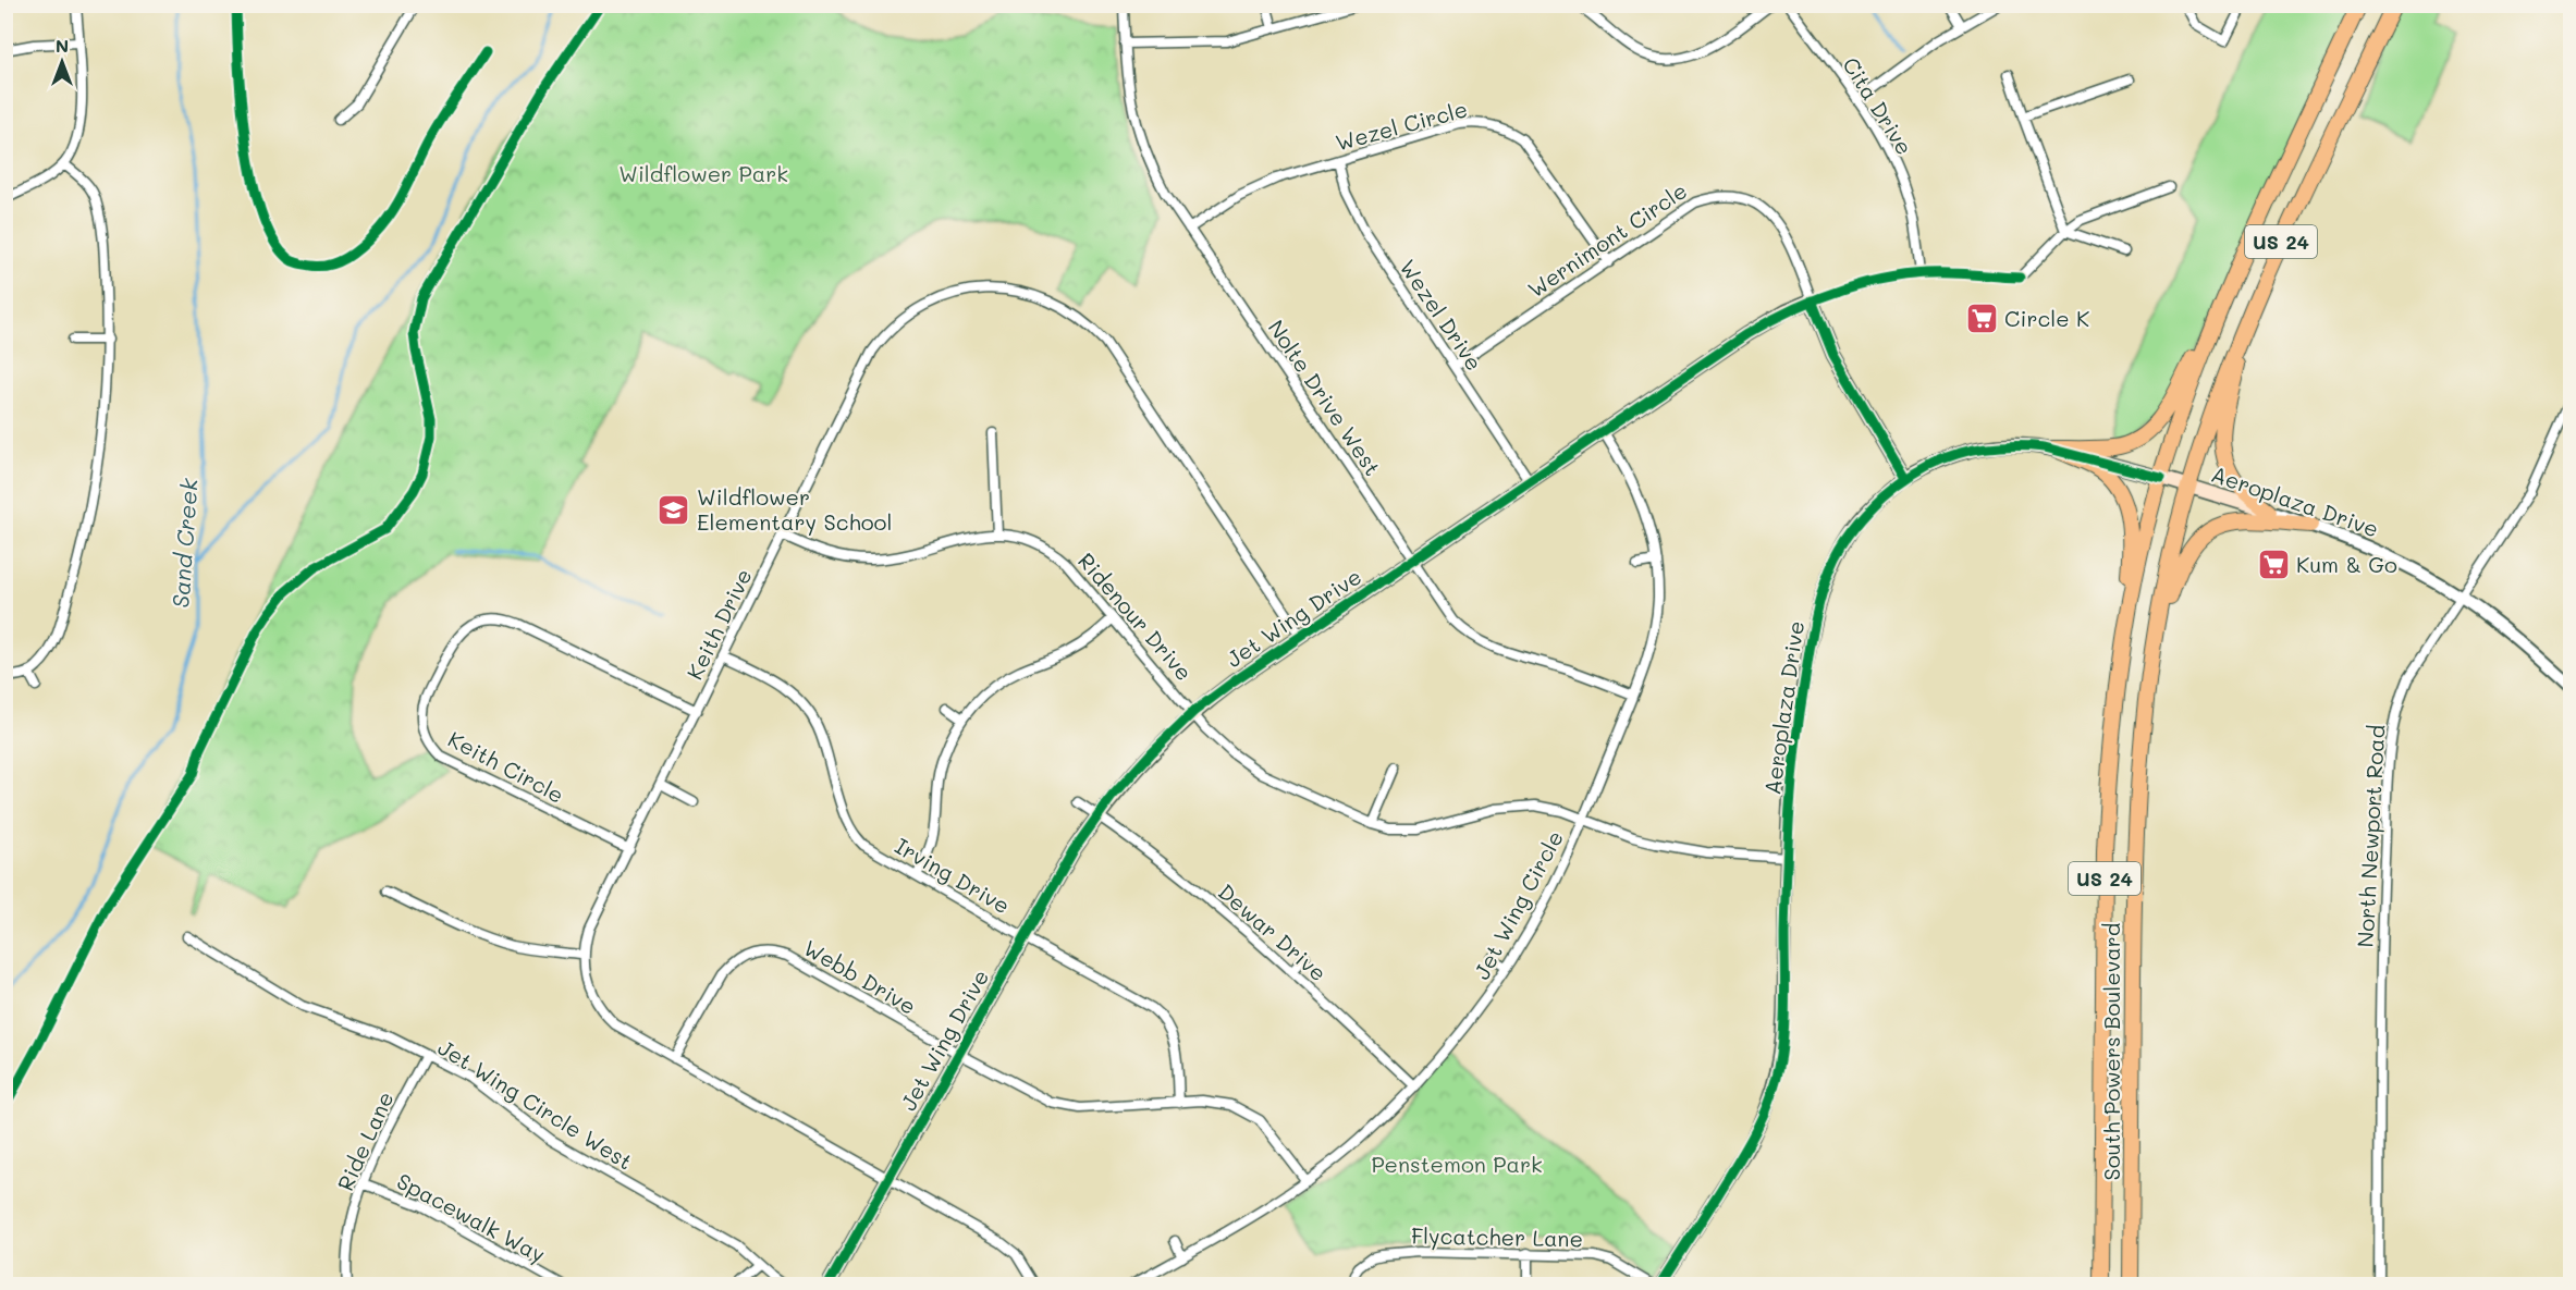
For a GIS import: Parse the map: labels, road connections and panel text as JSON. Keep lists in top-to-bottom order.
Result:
{
  "streets": {
    "highway": ["US 24", "South Powers Boulevard"],
    "main road": ["Wernimont Circle", "Aeroplaza Drive", "Jet Wing Drive"],
    "street": [
      "Cita Drive",
      "Wezel Circle",
      "Wezel Drive",
      "Nolte Drive West",
      "Ridenour Drive",
      "Keith Drive",
      "Keith Circle",
      "North Newport Road",
      "Irving Drive",
      "Jet Wing Circle",
      "Dewar Drive",
      "Webb Drive",
      "Jet Wing Circle West",
      "Ride Lane",
      "Spacewalk Way",
      "Flycatcher Lane"
    ]
  },
  "crossings": [
    ["Cita Drive", "Jet Wing Drive"],
    ["Wezel Circle", "Wernimont Circle"],
    ["Wezel Circle", "Wezel Drive"],
    ["Wezel Circle", "Nolte Drive West"],
    ["Wernimont Circle", "Wezel Drive"],
    ["Wernimont Circle", "Aeroplaza Drive"],
    ["Wernimont Circle", "Jet Wing Drive"],
    ["Wezel Drive", "Jet Wing Drive"],
    ["Nolte Drive West", "Jet Wing Drive"],
    ["Nolte Drive West", "Jet Wing Circle"],
    ["Aeroplaza Drive", "Ridenour Drive"],
    ["Aeroplaza Drive", "North Newport Road"],
    ["Aeroplaza Drive", "South Powers Boulevard"],
    ["Ridenour Drive", "Jet Wing Drive"],
    ["Ridenour Drive", "Keith Drive"],
    ["Ridenour Drive", "Jet Wing Circle"],
    ["Jet Wing Drive", "Keith Drive"],
    ["Jet Wing Drive", "Irving Drive"],
    ["Jet Wing Drive", "Jet Wing Circle"],
    ["Jet Wing Drive", "Dewar Drive"],
    ["Jet Wing Drive", "Webb Drive"],
    ["Keith Drive", "Keith Circle"],
    ["Keith Drive", "Irving Drive"],
    ["Keith Drive", "Webb Drive"],
    ["Irving Drive", "Webb Drive"],
    ["Jet Wing Circle", "Dewar Drive"],
    ["Jet Wing Circle", "Webb Drive"],
    ["Jet Wing Circle West", "Ride Lane"],
    ["Ride Lane", "Spacewalk Way"]
  ],
  "water": ["Sand Creek"],
  "parks": ["Wildflower Park", "Penstemon Park"],
  "places": {
    "supermarket": ["Circle K", "Kum & Go"],
    "school or university": ["Wildflower Elementary School"]
  },
  "north": "top"
}
